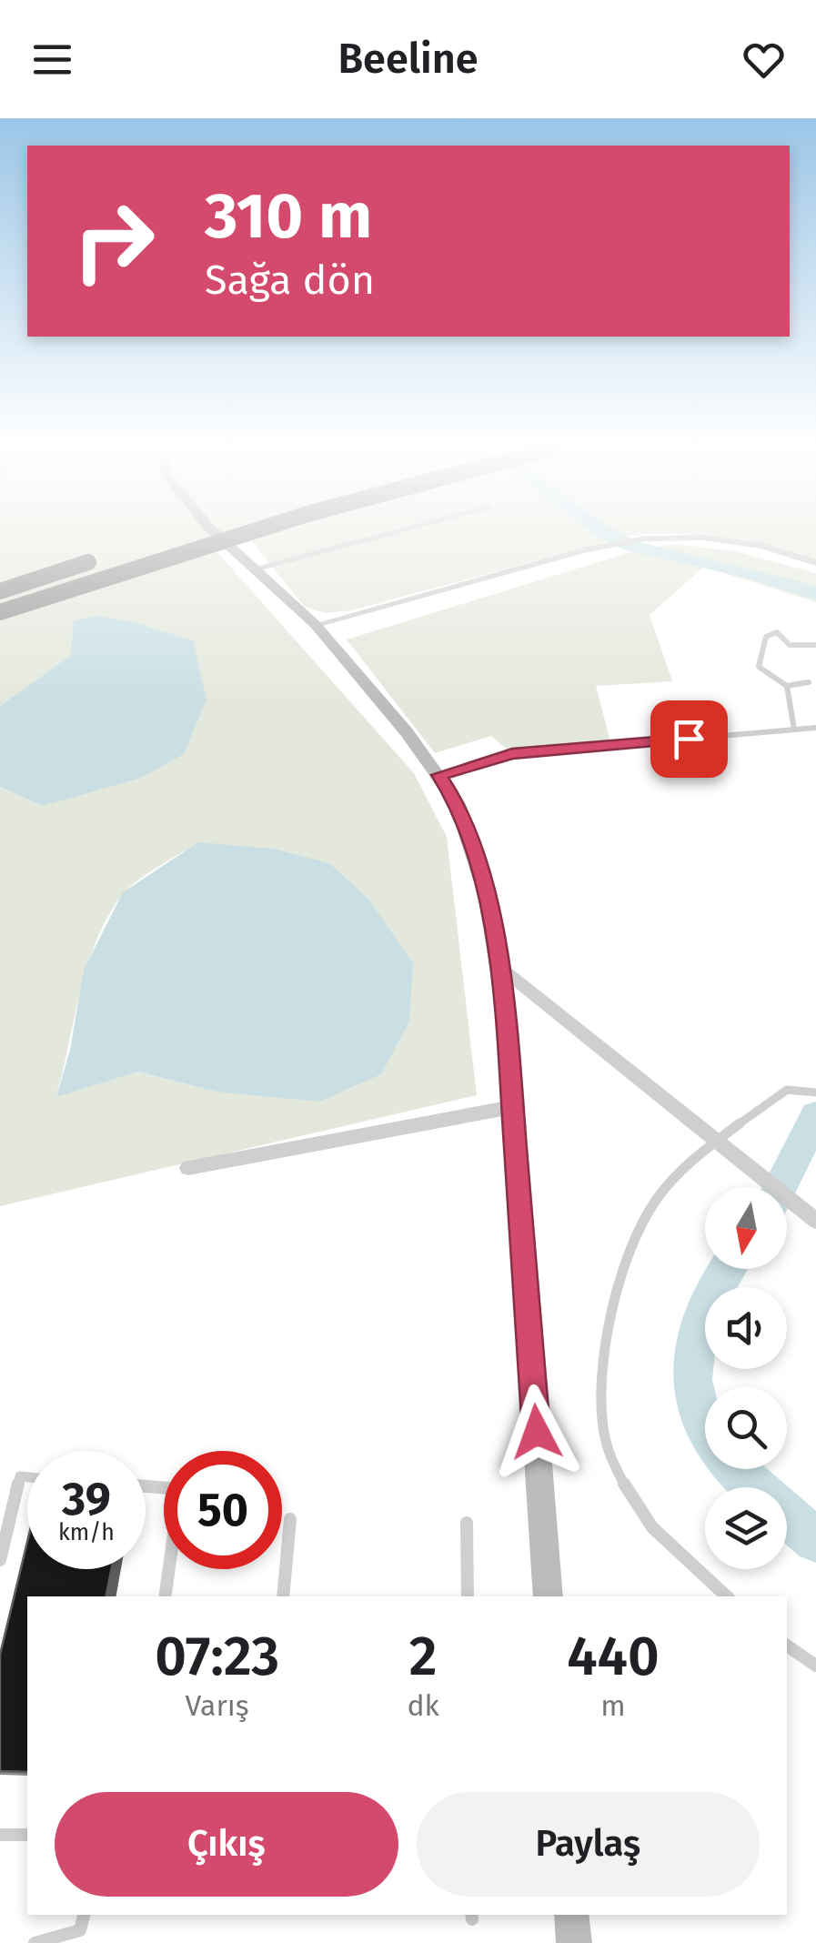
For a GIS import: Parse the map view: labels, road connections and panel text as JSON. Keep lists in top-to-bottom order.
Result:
{
  "north": "bottom",
  "page": {
    "header": "Beeline",
    "turn": ["310 m", "Sağa dön"],
    "speed": "39 km/h",
    "limit": "50",
    "eta": [
      "07:23",
      "Varış",
      "2",
      "dk",
      "440",
      "m"
    ],
    "buttons": ["Çıkış", "Paylaş"]
  }
}
